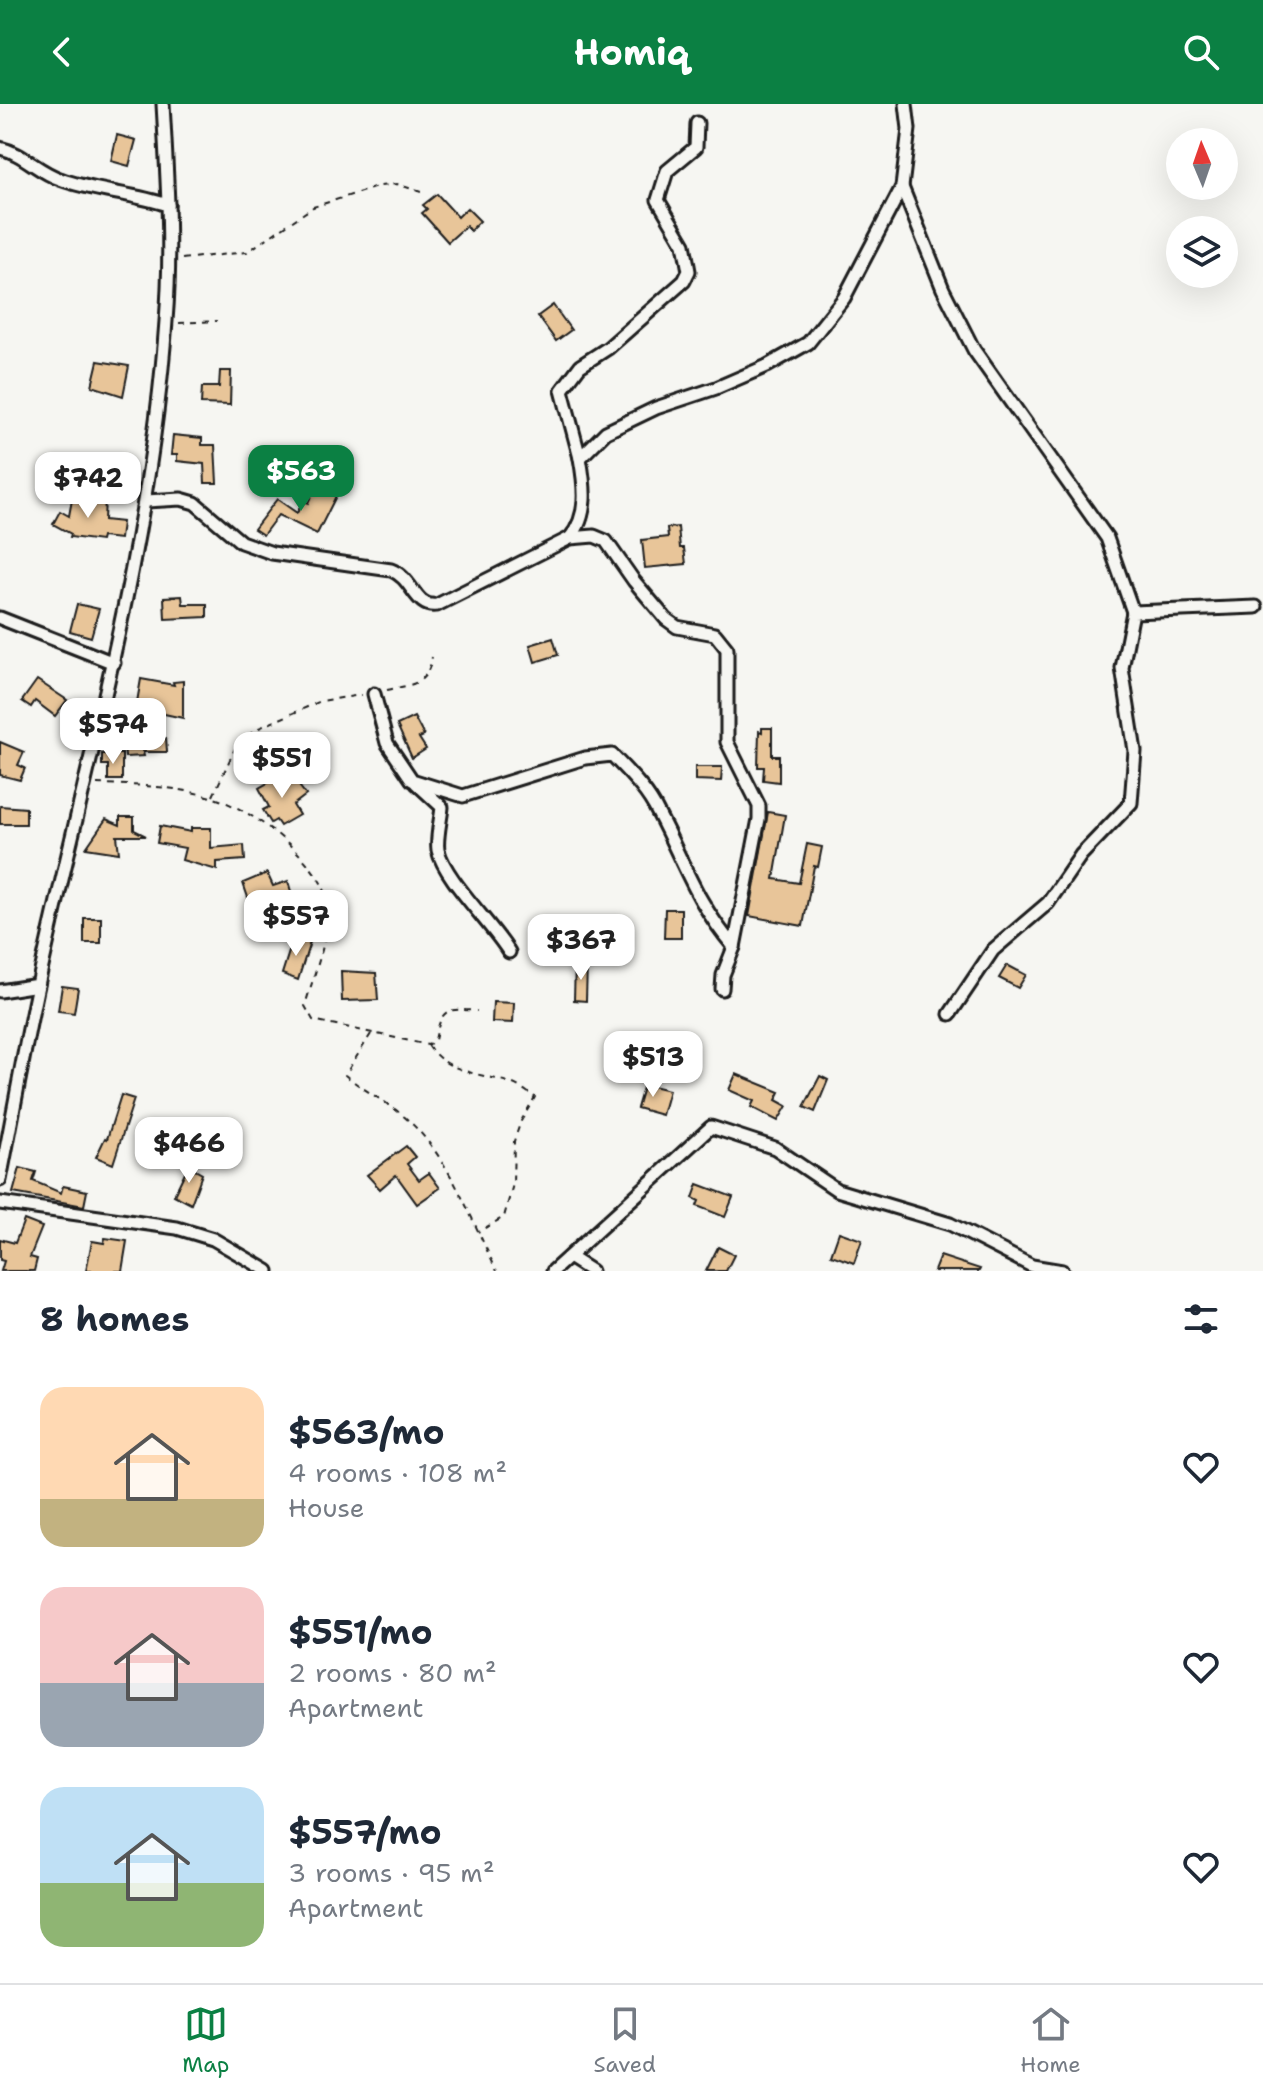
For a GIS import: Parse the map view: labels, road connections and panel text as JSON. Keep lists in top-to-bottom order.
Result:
{
  "north": "top",
  "page": {
    "header": "Homiq",
    "price": [
      "$563",
      "$742",
      "$574",
      "$551",
      "$557",
      "$367",
      "$513",
      "$466"
    ],
    "heading": "8 homes",
    "list": [
      {
        "name": "$563/mo",
        "note": "4 rooms · 108 m² · House"
      },
      {
        "name": "$551/mo",
        "note": "2 rooms · 80 m² · Apartment"
      },
      {
        "name": "$557/mo",
        "note": "3 rooms · 95 m² · Apartment"
      }
    ],
    "tabs": ["Map", "Saved", "Home"]
  }
}
